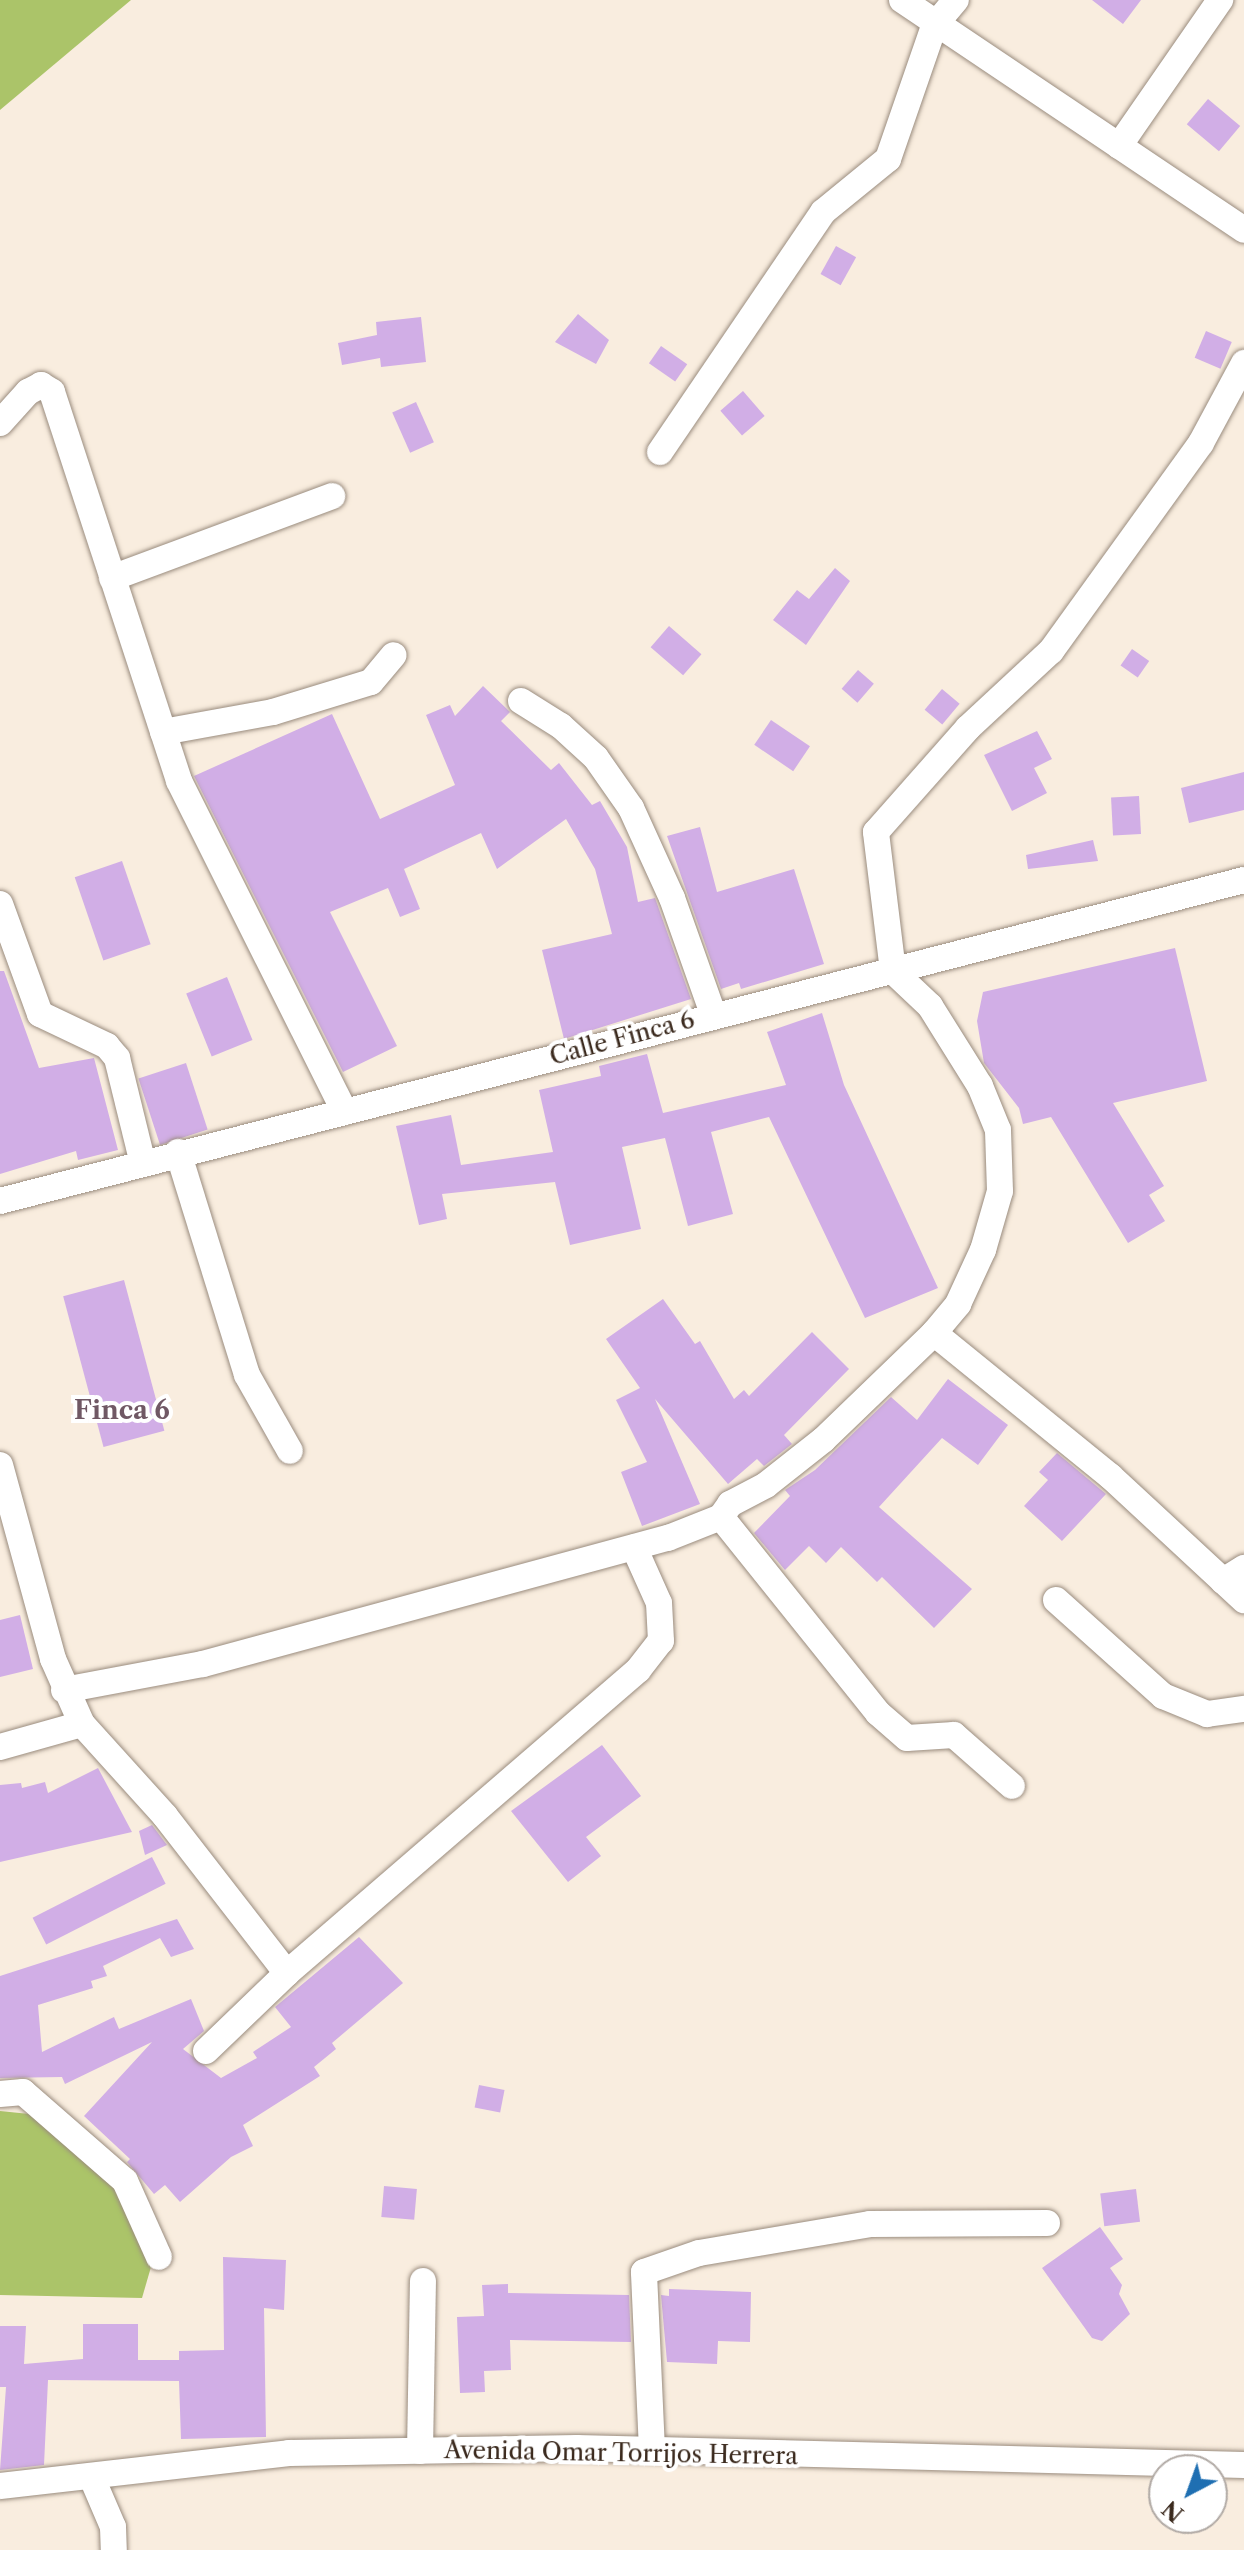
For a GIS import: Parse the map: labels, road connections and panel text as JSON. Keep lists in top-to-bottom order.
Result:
{
  "streets": {
    "street": ["Calle Finca 6", "Avenida Omar Torrijos Herrera"]
  },
  "districts": ["Finca 6"],
  "north": "bottom left"
}
